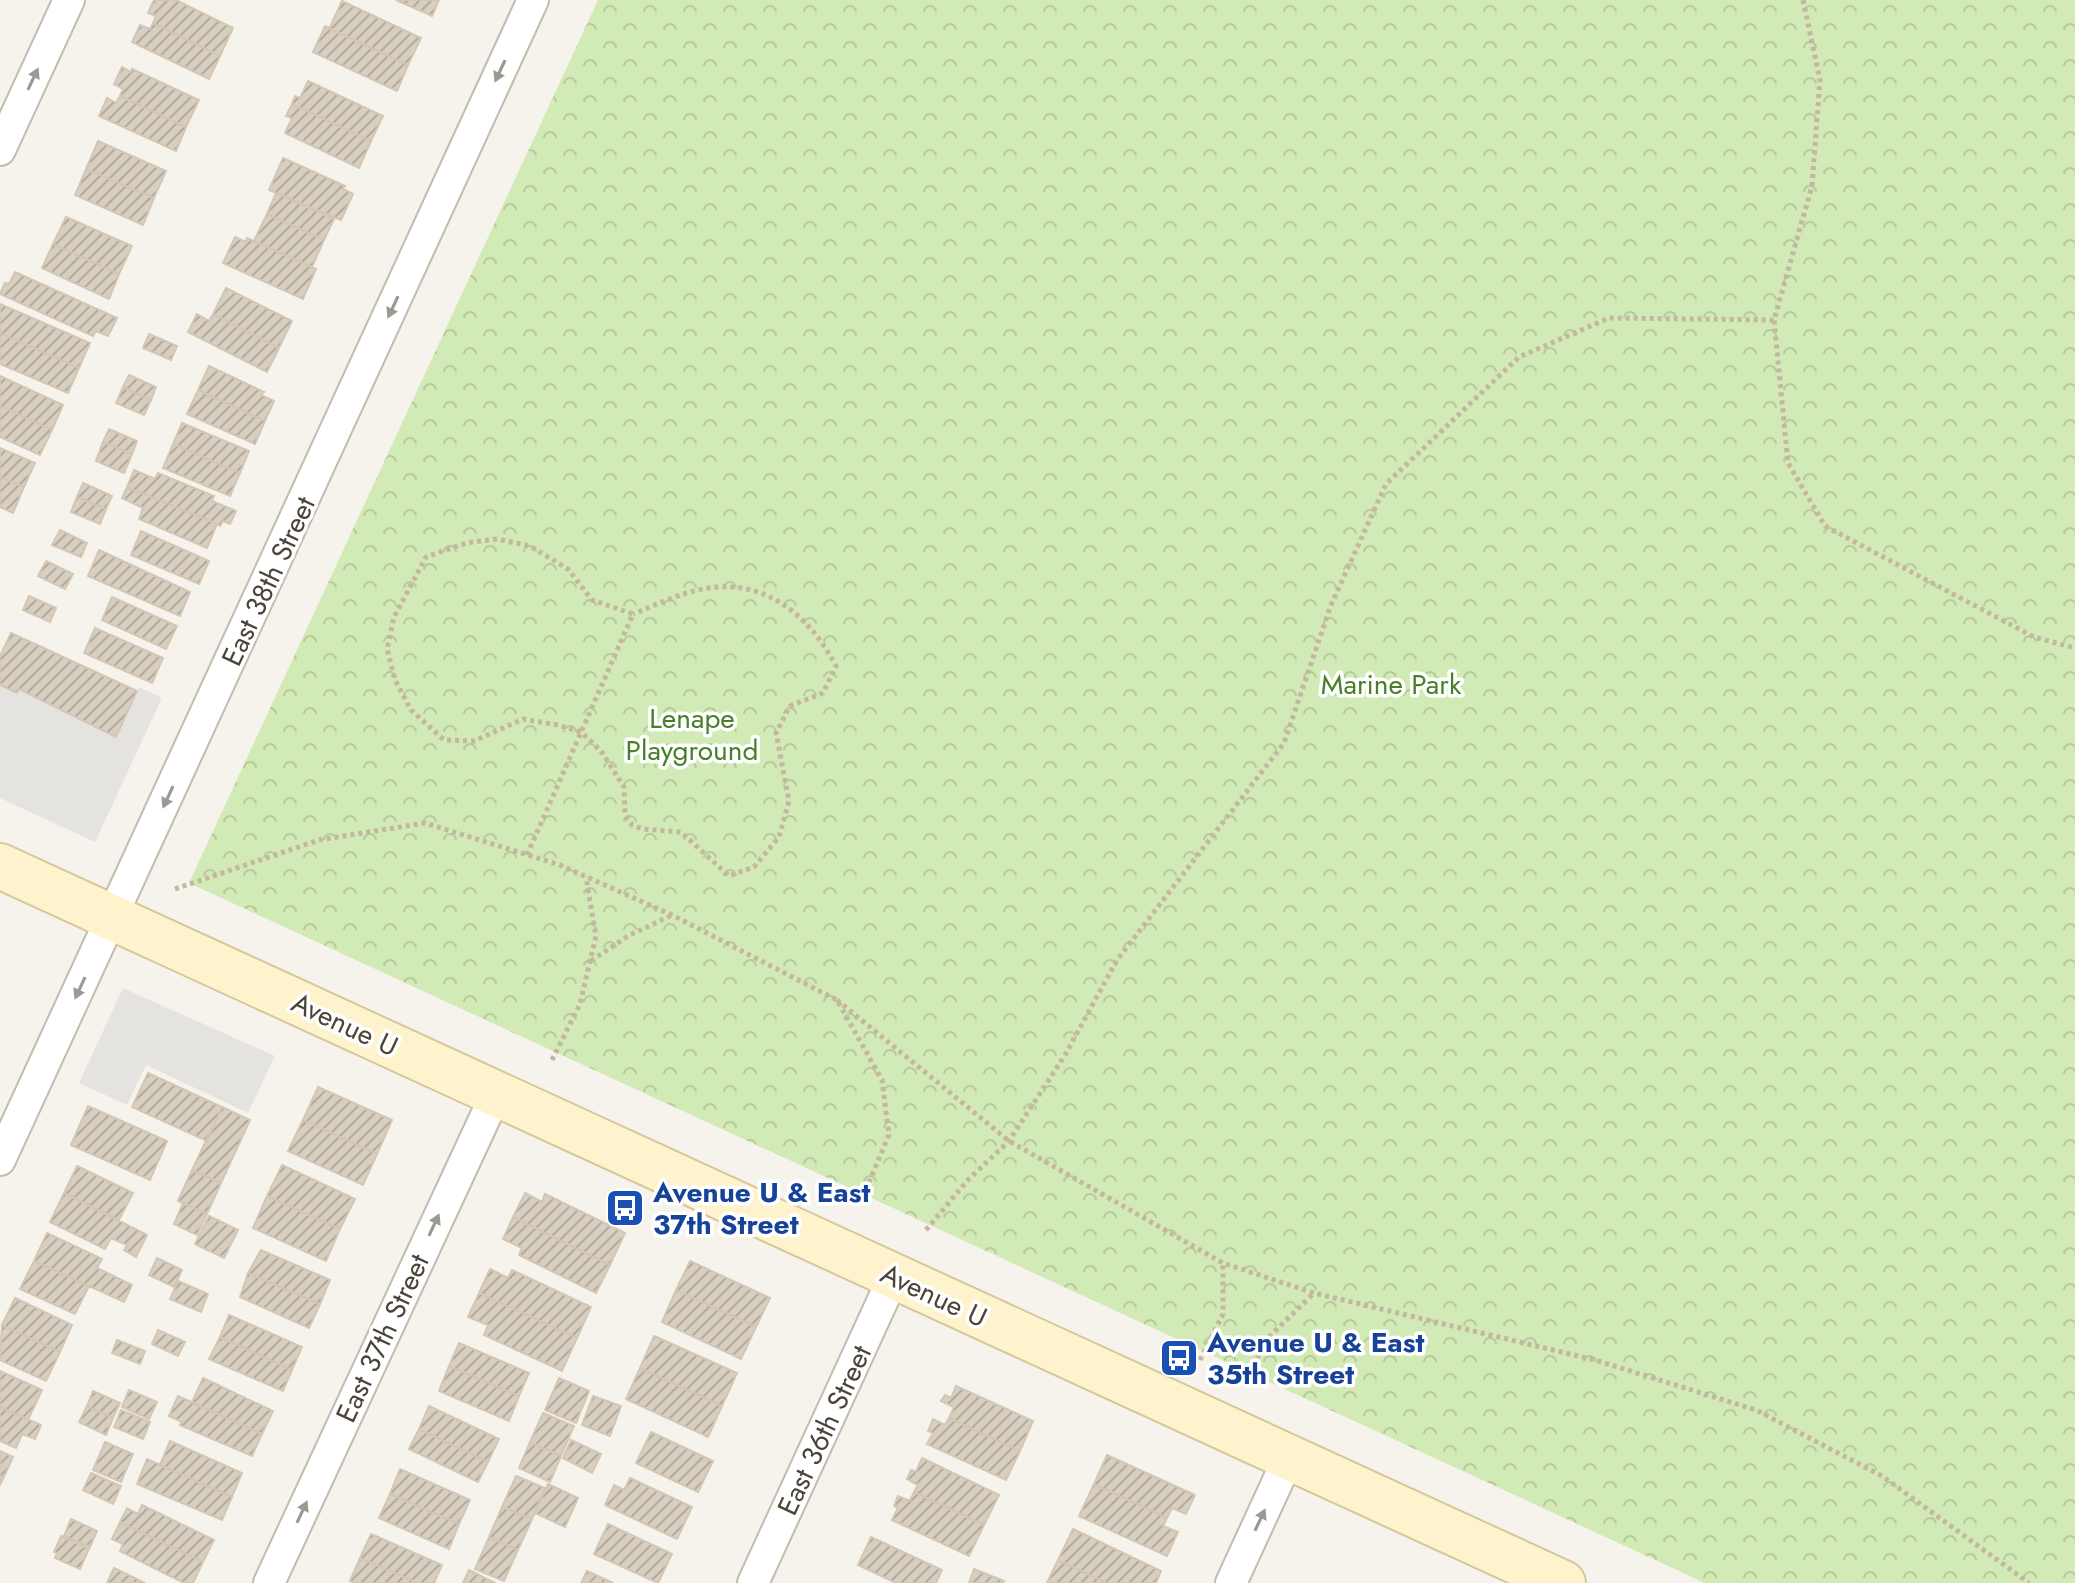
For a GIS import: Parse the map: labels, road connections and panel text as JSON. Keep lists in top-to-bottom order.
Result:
{
  "streets": {
    "main road": ["Avenue U"],
    "street": ["East 38th Street", "East 37th Street", "East 36th Street"]
  },
  "crossings": [
    ["East 38th Street", "Avenue U"],
    ["Avenue U", "East 37th Street"],
    ["Avenue U", "East 36th Street"]
  ],
  "one_way": ["East 38th Street", "East 37th Street"],
  "parks": ["Marine Park", "Lenape Playground"],
  "places": {
    "bus stop": ["Avenue U & East 37th Street", "Avenue U & East 35th Street"]
  }
}
